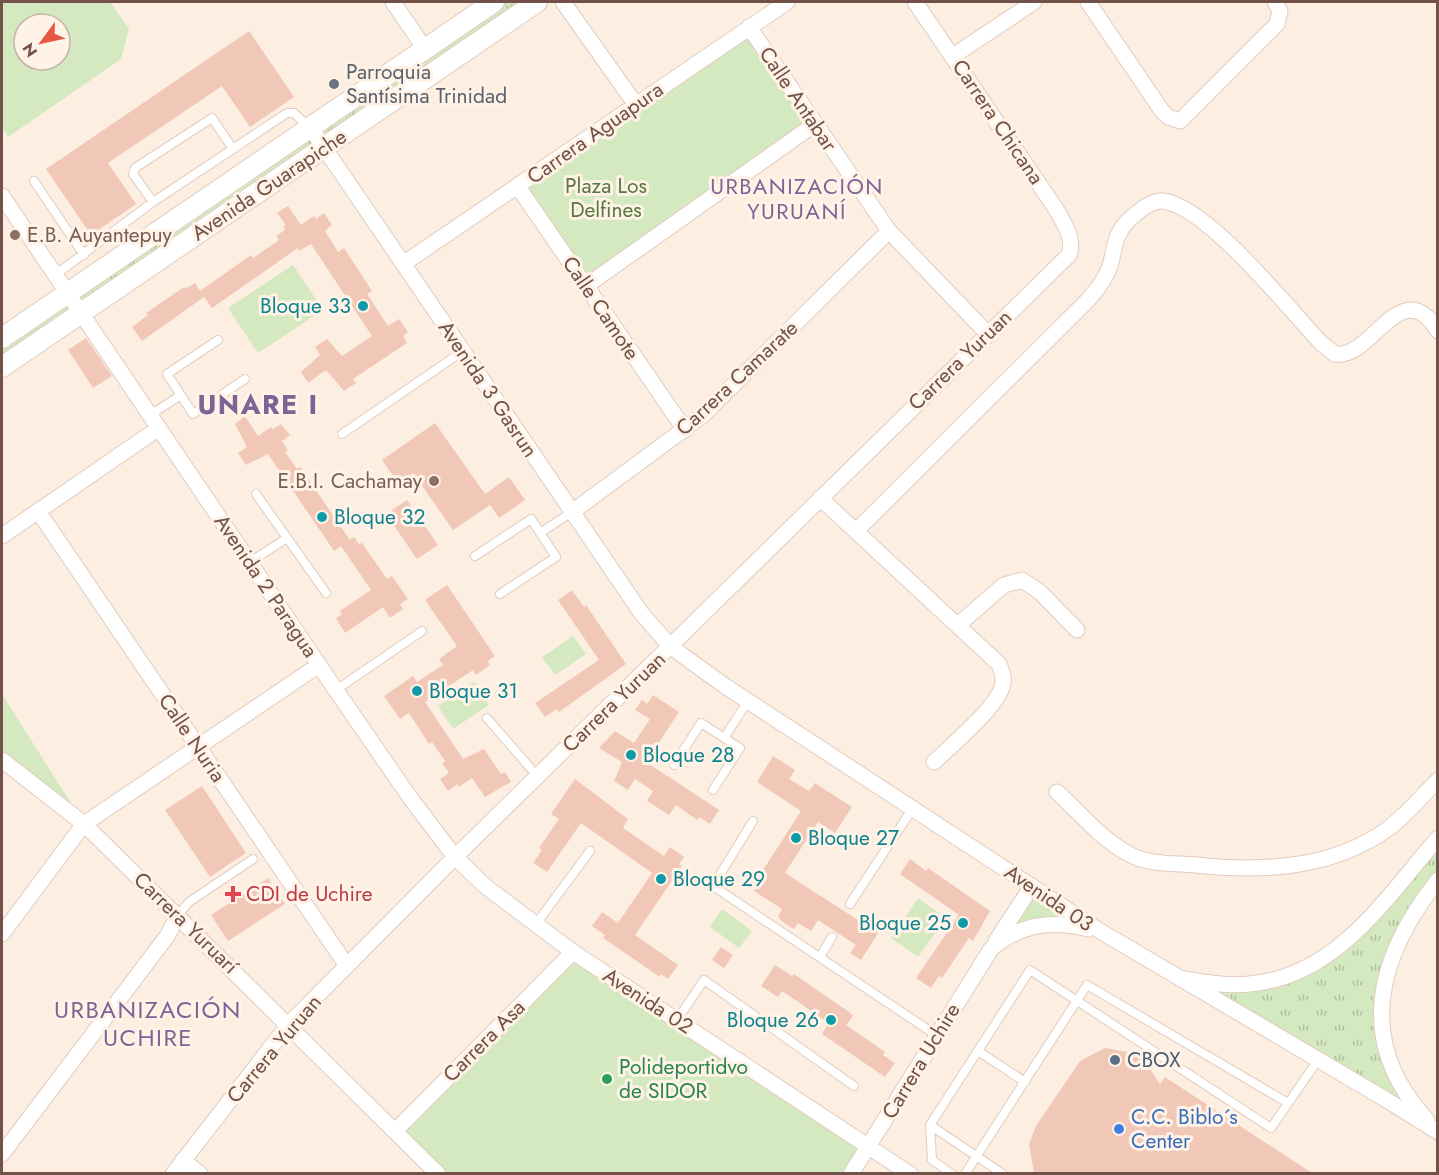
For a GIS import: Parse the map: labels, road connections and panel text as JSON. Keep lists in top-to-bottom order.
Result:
{
  "streets": {
    "street": [
      "Calle Antabar",
      "Carrera Chicana",
      "Carrera Aguapura",
      "Avenida Guarapiche",
      "Calle Camote",
      "Carrera Yuruan",
      "Carrera Camarate",
      "Avenida 3 Gasrun",
      "Avenida 2 Paragua",
      "Calle Nuria",
      "Avenida 03",
      "Carrera Yuruarí",
      "Avenida 02",
      "Carrera Asa",
      "Carrera Uchire"
    ]
  },
  "crossings": [
    ["Calle Antabar", "Carrera Aguapura"],
    ["Calle Antabar", "Carrera Yuruan"],
    ["Calle Antabar", "Carrera Camarate"],
    ["Carrera Chicana", "Carrera Yuruan"],
    ["Carrera Aguapura", "Calle Camote"],
    ["Carrera Aguapura", "Avenida 3 Gasrun"],
    ["Avenida Guarapiche", "Avenida 3 Gasrun"],
    ["Avenida Guarapiche", "Avenida 2 Paragua"],
    ["Calle Camote", "Carrera Camarate"],
    ["Carrera Yuruan", "Avenida 3 Gasrun"],
    ["Carrera Yuruan", "Avenida 2 Paragua"],
    ["Carrera Yuruan", "Calle Nuria"],
    ["Carrera Yuruan", "Avenida 03"],
    ["Carrera Yuruan", "Carrera Yuruarí"],
    ["Carrera Yuruan", "Avenida 02"],
    ["Carrera Camarate", "Avenida 3 Gasrun"],
    ["Avenida 3 Gasrun", "Avenida 03"],
    ["Avenida 2 Paragua", "Avenida 02"],
    ["Avenida 03", "Carrera Uchire"],
    ["Carrera Yuruarí", "Carrera Asa"],
    ["Avenida 02", "Carrera Asa"],
    ["Avenida 02", "Carrera Uchire"]
  ],
  "districts": ["URBANIZACIÓN YURUANÍ", "UNARE I", "URBANIZACIÓN UCHIRE"],
  "parks": ["Plaza Los Delfines"],
  "places": {
    "other": [
      "Parroquia Santísima Trinidad",
      "E.B. Auyantepuy",
      "Bloque 33",
      "E.B.I. Cachamay",
      "Bloque 32",
      "Bloque 31",
      "Bloque 28",
      "Bloque 27",
      "Bloque 29",
      "Bloque 25",
      "Bloque 26",
      "CBOX",
      "Polideportidvo de SIDOR",
      "C.C. Biblo´s Center"
    ],
    "health": ["CDI de Uchire"]
  },
  "north": "bottom left"
}
